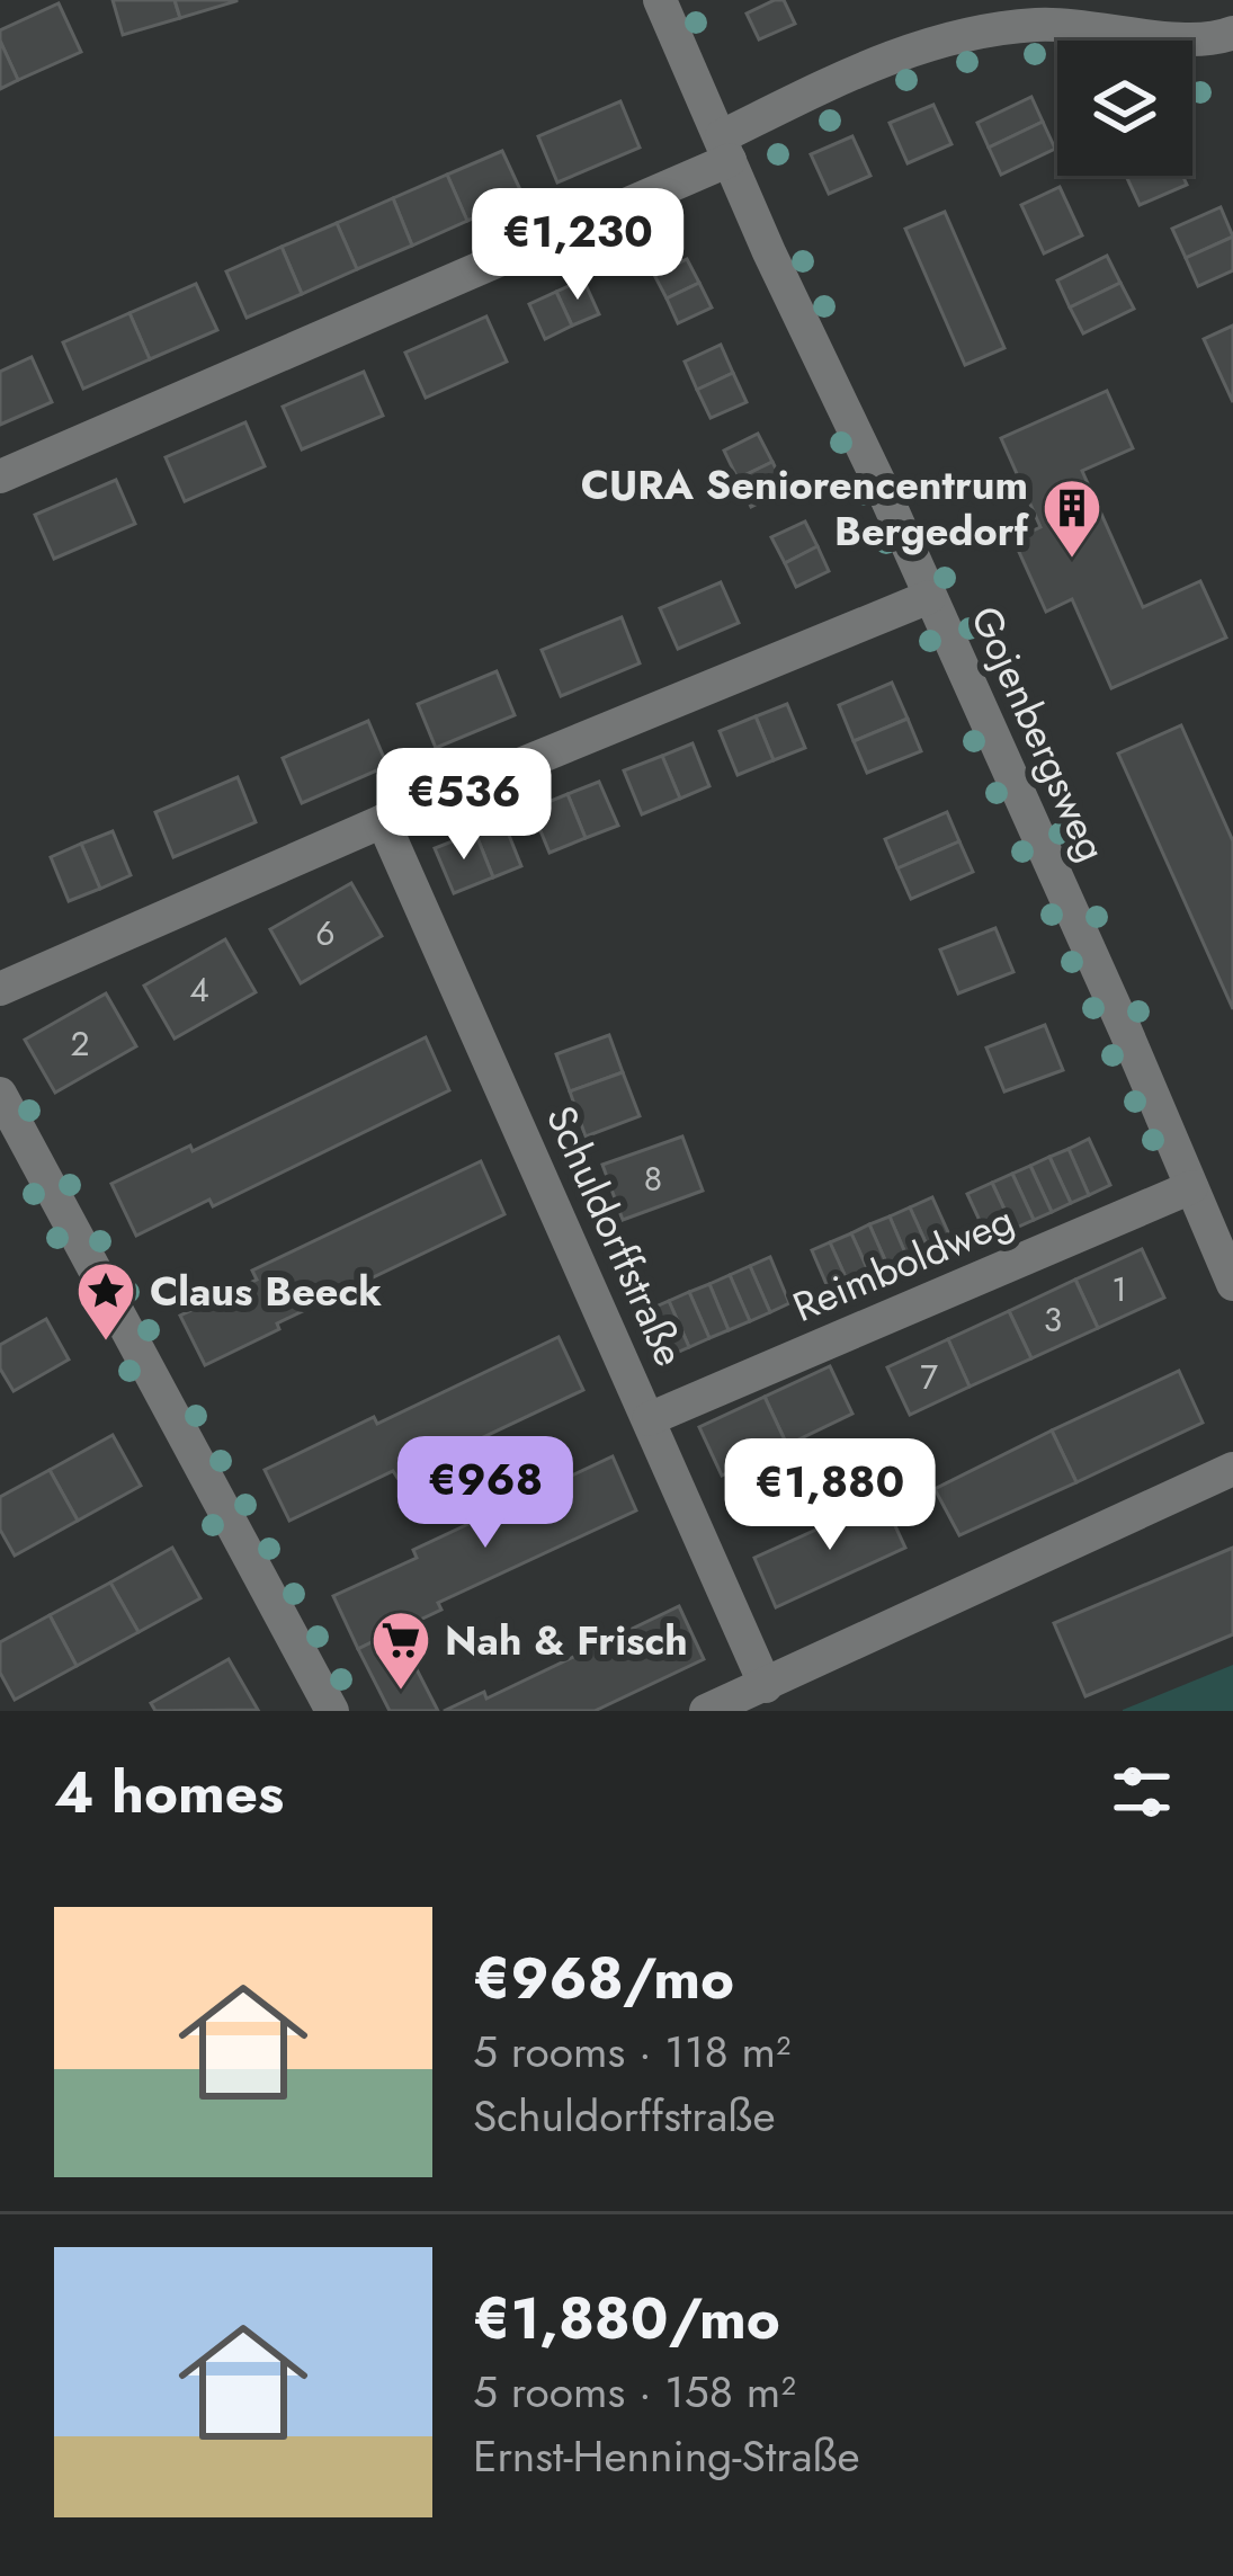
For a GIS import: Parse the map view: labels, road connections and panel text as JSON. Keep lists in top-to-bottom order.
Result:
{
  "streets": {
    "street": ["Gojenbergsweg", "Schuldorffstraße", "Reimboldweg"]
  },
  "crossings": [
    ["Gojenbergsweg", "Reimboldweg"],
    ["Schuldorffstraße", "Reimboldweg"]
  ],
  "places": {
    "building": ["CURA Seniorencentrum Bergedorf"],
    "place": ["Claus Beeck"],
    "supermarket": ["Nah & Frisch"]
  },
  "house_numbers": [
    "6",
    "4",
    "2",
    "8",
    "1",
    "3",
    "7"
  ],
  "page": {
    "price": [
      "€1,230",
      "€536",
      "€968",
      "€1,880"
    ],
    "heading": "4 homes",
    "list": [
      {
        "name": "€968/mo",
        "note": "5 rooms · 118 m² · Schuldorffstraße"
      },
      {
        "name": "€1,880/mo",
        "note": "5 rooms · 158 m² · Ernst-Henning-Straße"
      }
    ]
  }
}
